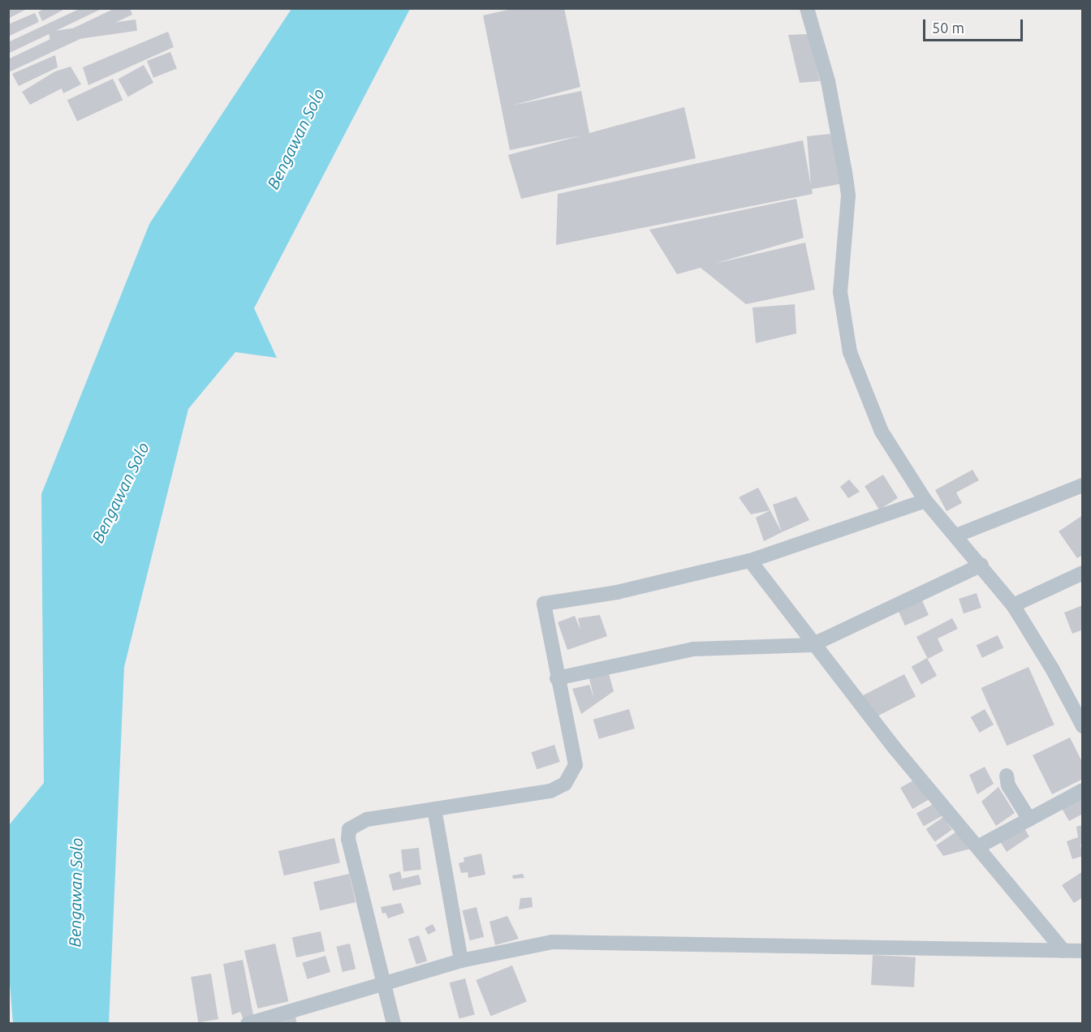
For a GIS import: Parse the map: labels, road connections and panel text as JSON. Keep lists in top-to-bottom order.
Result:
{
  "water": ["Bengawan Solo"],
  "scale_bar": "50 m"
}
